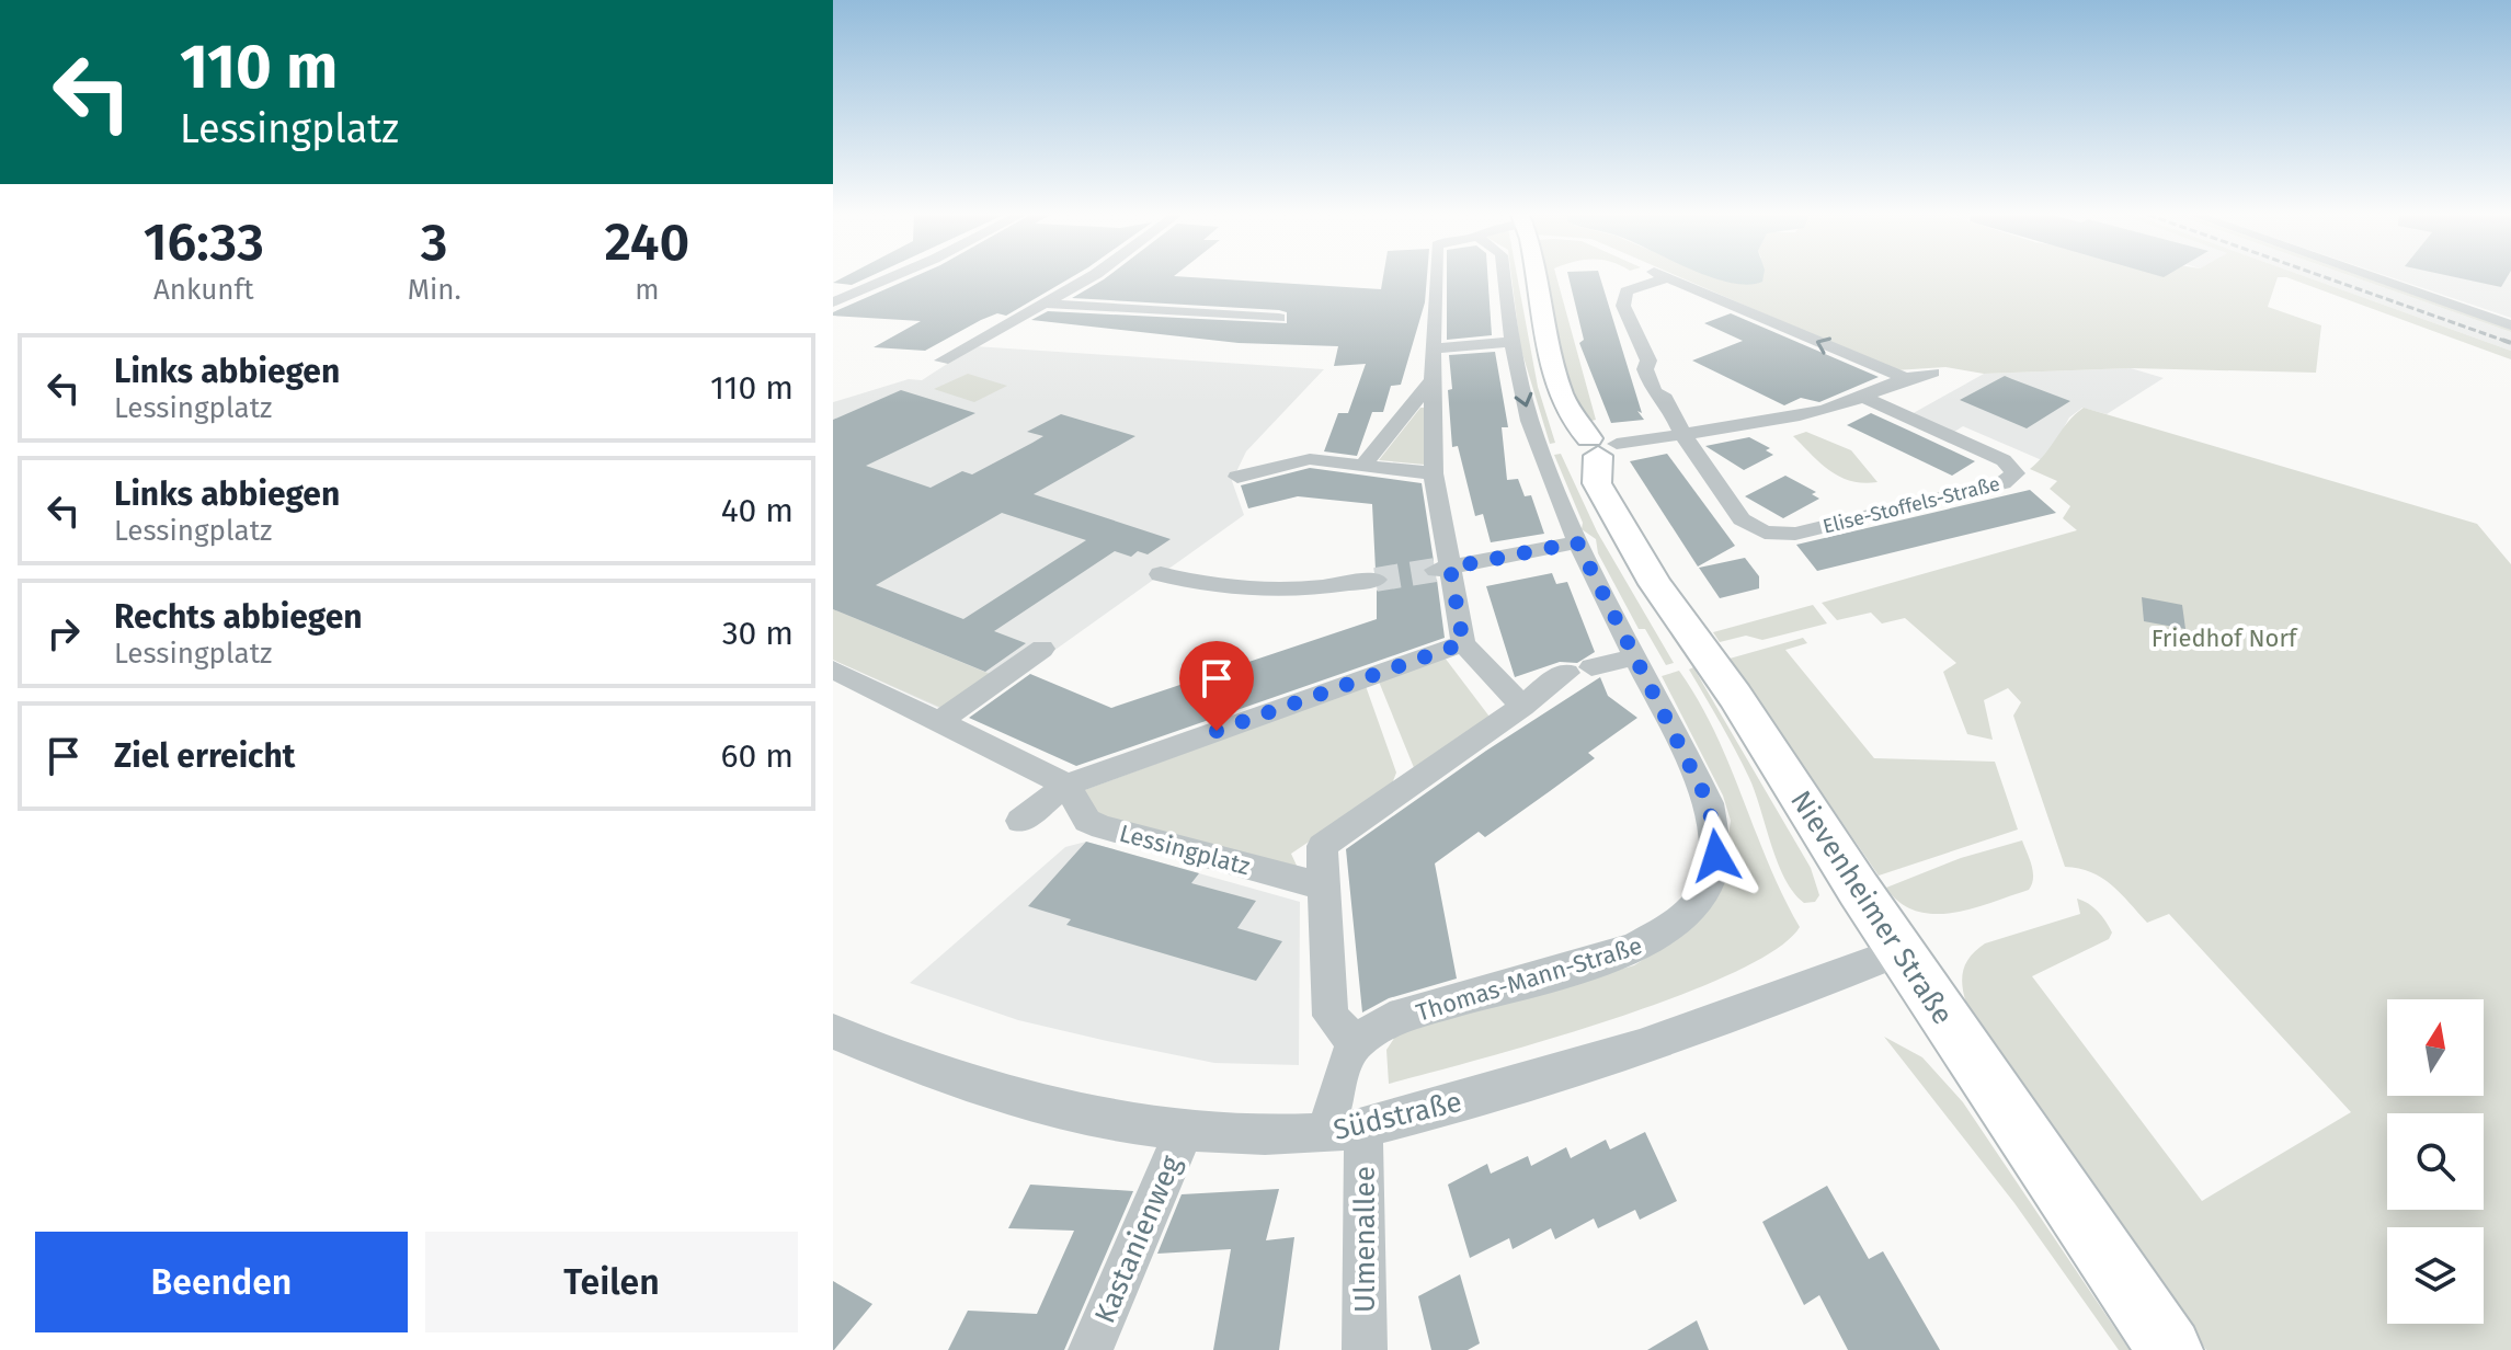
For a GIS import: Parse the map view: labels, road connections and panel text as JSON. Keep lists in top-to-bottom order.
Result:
{
  "streets": {
    "main road": ["Nievenheimer Straße"],
    "street": [
      "Elise-Stoffels-Straße",
      "Lessingplatz",
      "Thomas-Mann-Straße",
      "Südstraße",
      "Kastanienweg",
      "Ulmenallee"
    ]
  },
  "crossings": [
    ["Nievenheimer Straße", "Südstraße"],
    ["Südstraße", "Kastanienweg"],
    ["Südstraße", "Ulmenallee"]
  ],
  "parks": ["Friedhof Norf"],
  "north": "top",
  "page": {
    "turn": ["110 m", "Lessingplatz"],
    "eta": [
      "16:33",
      "Ankunft",
      "3",
      "Min.",
      "240",
      "m"
    ],
    "list": [
      {
        "name": "Links abbiegen",
        "note": "Lessingplatz",
        "value": "110 m"
      },
      {
        "name": "Links abbiegen",
        "note": "Lessingplatz",
        "value": "40 m"
      },
      {
        "name": "Rechts abbiegen",
        "note": "Lessingplatz",
        "value": "30 m"
      },
      {
        "name": "Ziel erreicht",
        "value": "60 m"
      }
    ],
    "buttons": ["Beenden", "Teilen"]
  }
}
